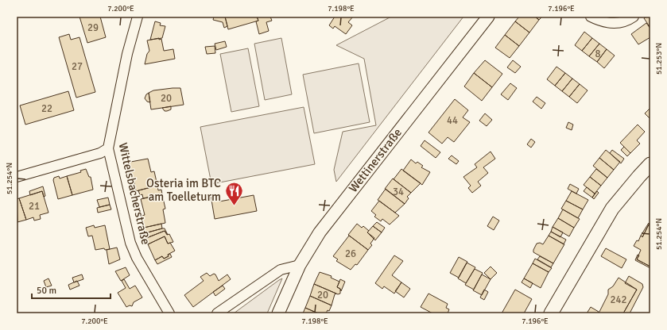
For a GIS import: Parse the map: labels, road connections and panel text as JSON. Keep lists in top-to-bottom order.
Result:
{
  "streets": {
    "street": ["Wettinerstraße", "Wittelsbacherstraße"]
  },
  "places": {
    "restaurant": ["Osteria im BTC am Toelleturm"]
  },
  "house_numbers": [
    "29",
    "8",
    "27",
    "20",
    "22",
    "44",
    "34",
    "21",
    "26",
    "20",
    "242"
  ],
  "scale_bar": "50 m",
  "coordinates": [
    "7.200°E",
    "7.198°E",
    "7.196°E",
    "51.253°N",
    "51.254°N"
  ]
}
